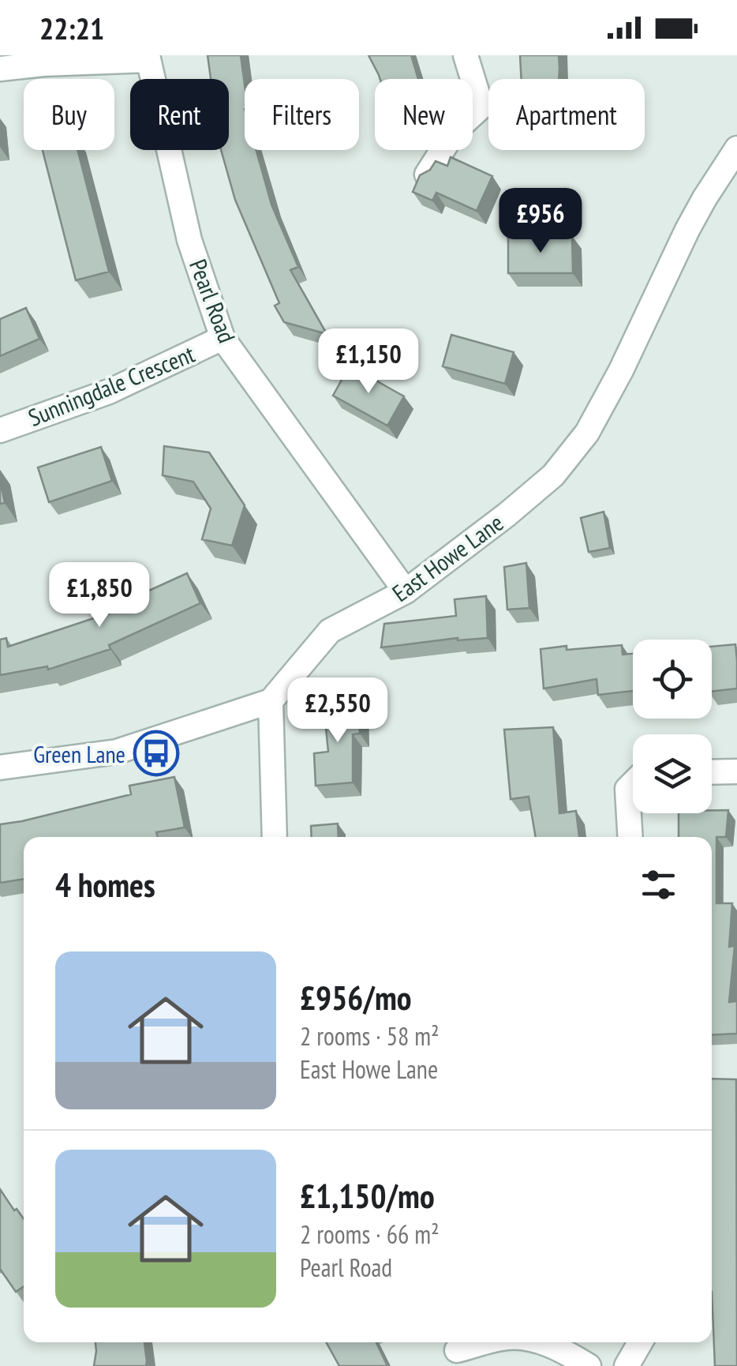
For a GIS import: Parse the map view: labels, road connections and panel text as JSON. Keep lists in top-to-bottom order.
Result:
{
  "streets": {
    "street": ["Pearl Road", "Sunningdale Crescent", "East Howe Lane"]
  },
  "crossings": [
    ["Pearl Road", "Sunningdale Crescent"],
    ["Pearl Road", "East Howe Lane"]
  ],
  "places": {
    "bus stop": ["Green Lane"]
  },
  "page": {
    "status": "22:21",
    "chip": [
      "Buy",
      "Rent",
      "Filters",
      "New",
      "Apartment"
    ],
    "price": [
      "£956",
      "£1,150",
      "£1,850",
      "£2,550"
    ],
    "heading": "4 homes",
    "list": [
      {
        "name": "£956/mo",
        "note": "2 rooms · 58 m² · East Howe Lane"
      },
      {
        "name": "£1,150/mo",
        "note": "2 rooms · 66 m² · Pearl Road"
      }
    ]
  }
}
